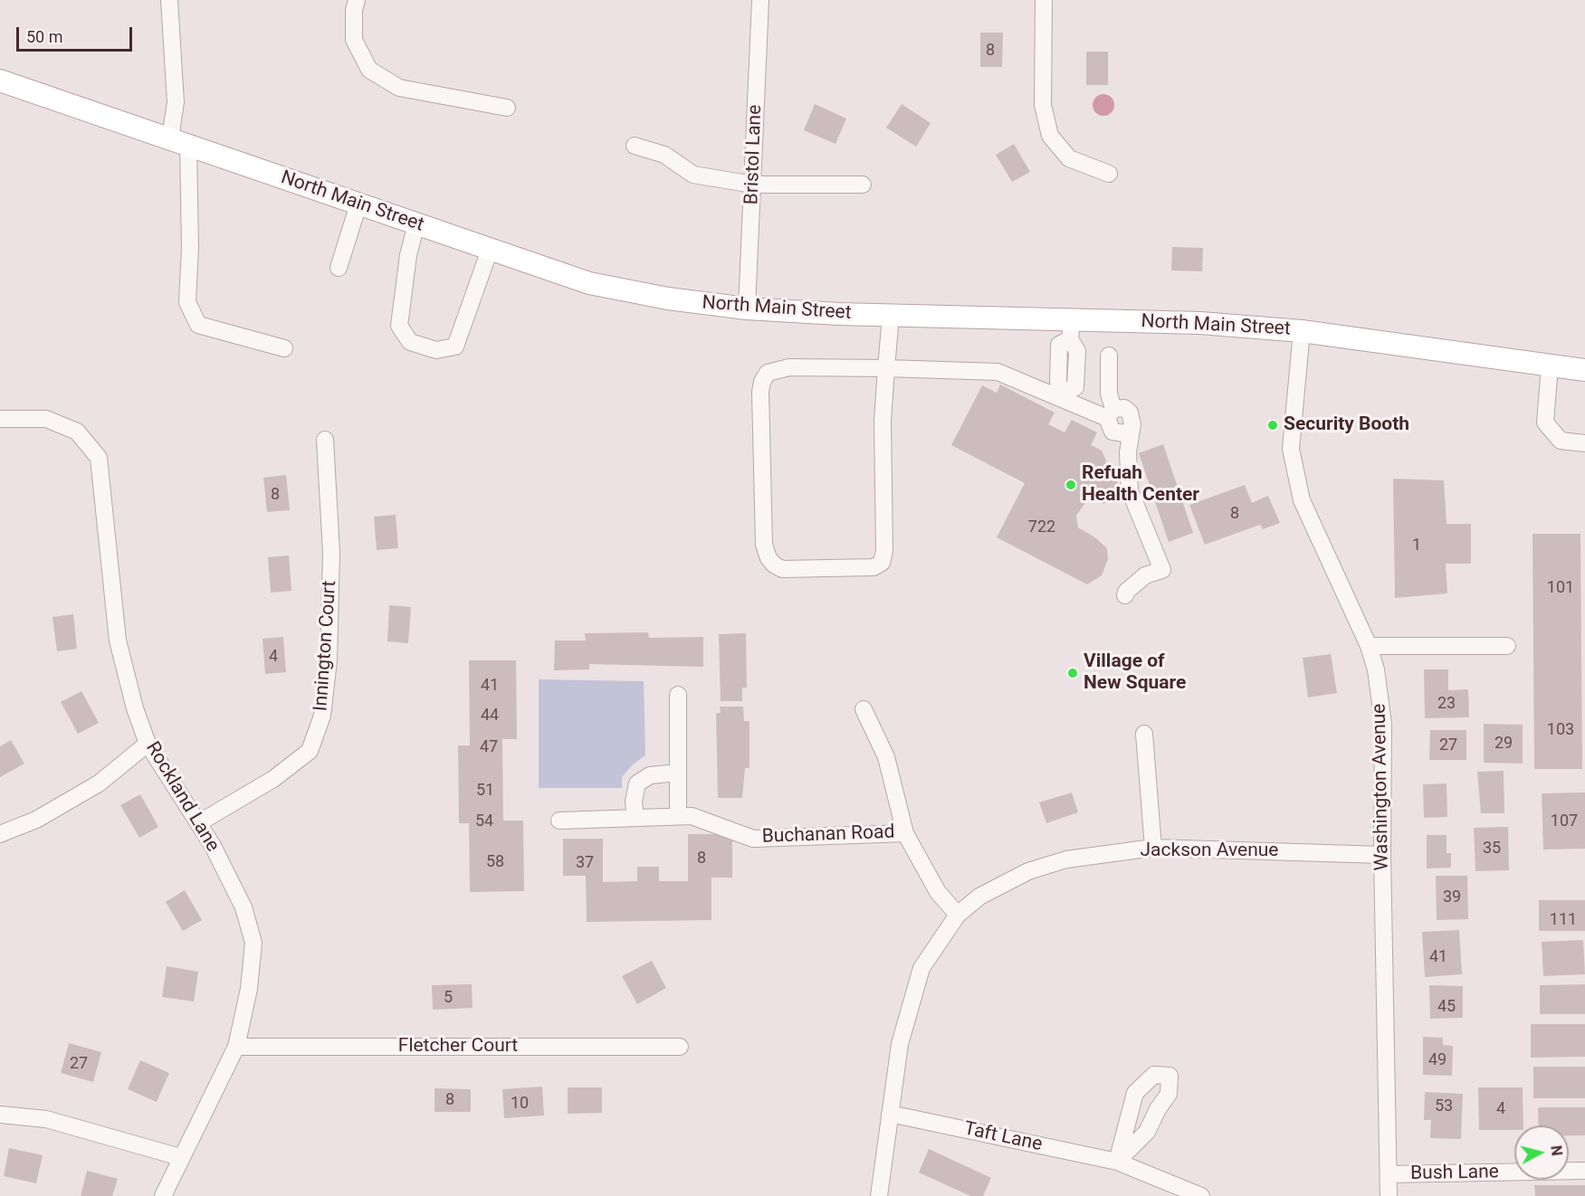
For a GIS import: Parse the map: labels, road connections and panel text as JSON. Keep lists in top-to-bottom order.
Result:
{
  "streets": {
    "main road": ["North Main Street"],
    "street": [
      "Bristol Lane",
      "Innington Court",
      "Washington Avenue",
      "Rockland Lane",
      "Buchanan Road",
      "Jackson Avenue",
      "Fletcher Court",
      "Taft Lane",
      "Bush Lane"
    ]
  },
  "crossings": [
    ["Bristol Lane", "North Main Street"],
    ["North Main Street", "Washington Avenue"],
    ["Innington Court", "Rockland Lane"],
    ["Washington Avenue", "Jackson Avenue"],
    ["Washington Avenue", "Bush Lane"],
    ["Rockland Lane", "Fletcher Court"],
    ["Jackson Avenue", "Taft Lane"]
  ],
  "places": ["Security Booth", "Refuah Health Center", "Village of New Square"],
  "house_numbers": [
    "8",
    "8",
    "8",
    "722",
    "1",
    "101",
    "4",
    "41",
    "23",
    "44",
    "103",
    "29",
    "27",
    "47",
    "51",
    "54",
    "107",
    "35",
    "8",
    "58",
    "37",
    "39",
    "111",
    "41",
    "5",
    "45",
    "49",
    "27",
    "8",
    "10",
    "53",
    "4"
  ],
  "scale_bar": "50 m",
  "north": "right"
}
